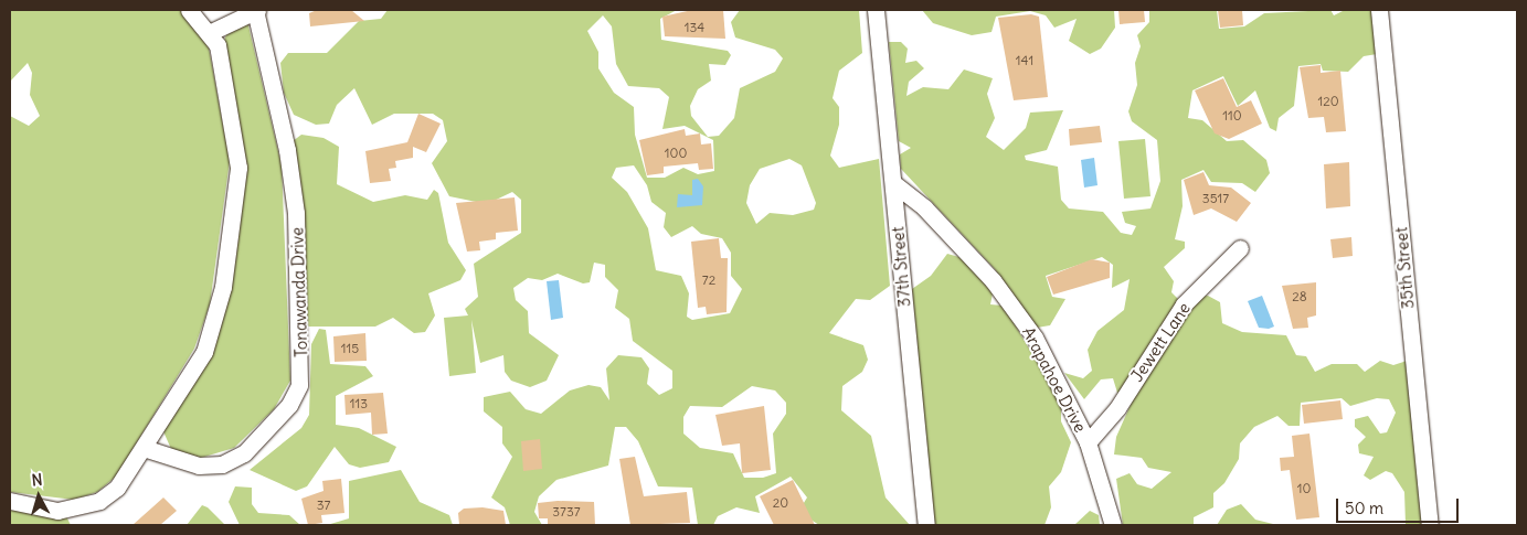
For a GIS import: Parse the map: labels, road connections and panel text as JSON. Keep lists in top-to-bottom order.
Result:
{
  "streets": {
    "street": [
      "37th Street",
      "35th Street",
      "Tonawanda Drive",
      "Jewett Lane",
      "Arapahoe Drive"
    ]
  },
  "crossings": [
    ["37th Street", "Arapahoe Drive"],
    ["Jewett Lane", "Arapahoe Drive"]
  ],
  "house_numbers": [
    "134",
    "141",
    "120",
    "110",
    "100",
    "3517",
    "72",
    "28",
    "115",
    "113",
    "10",
    "20",
    "37",
    "3737"
  ],
  "scale_bar": "50 m",
  "north": "top"
}
